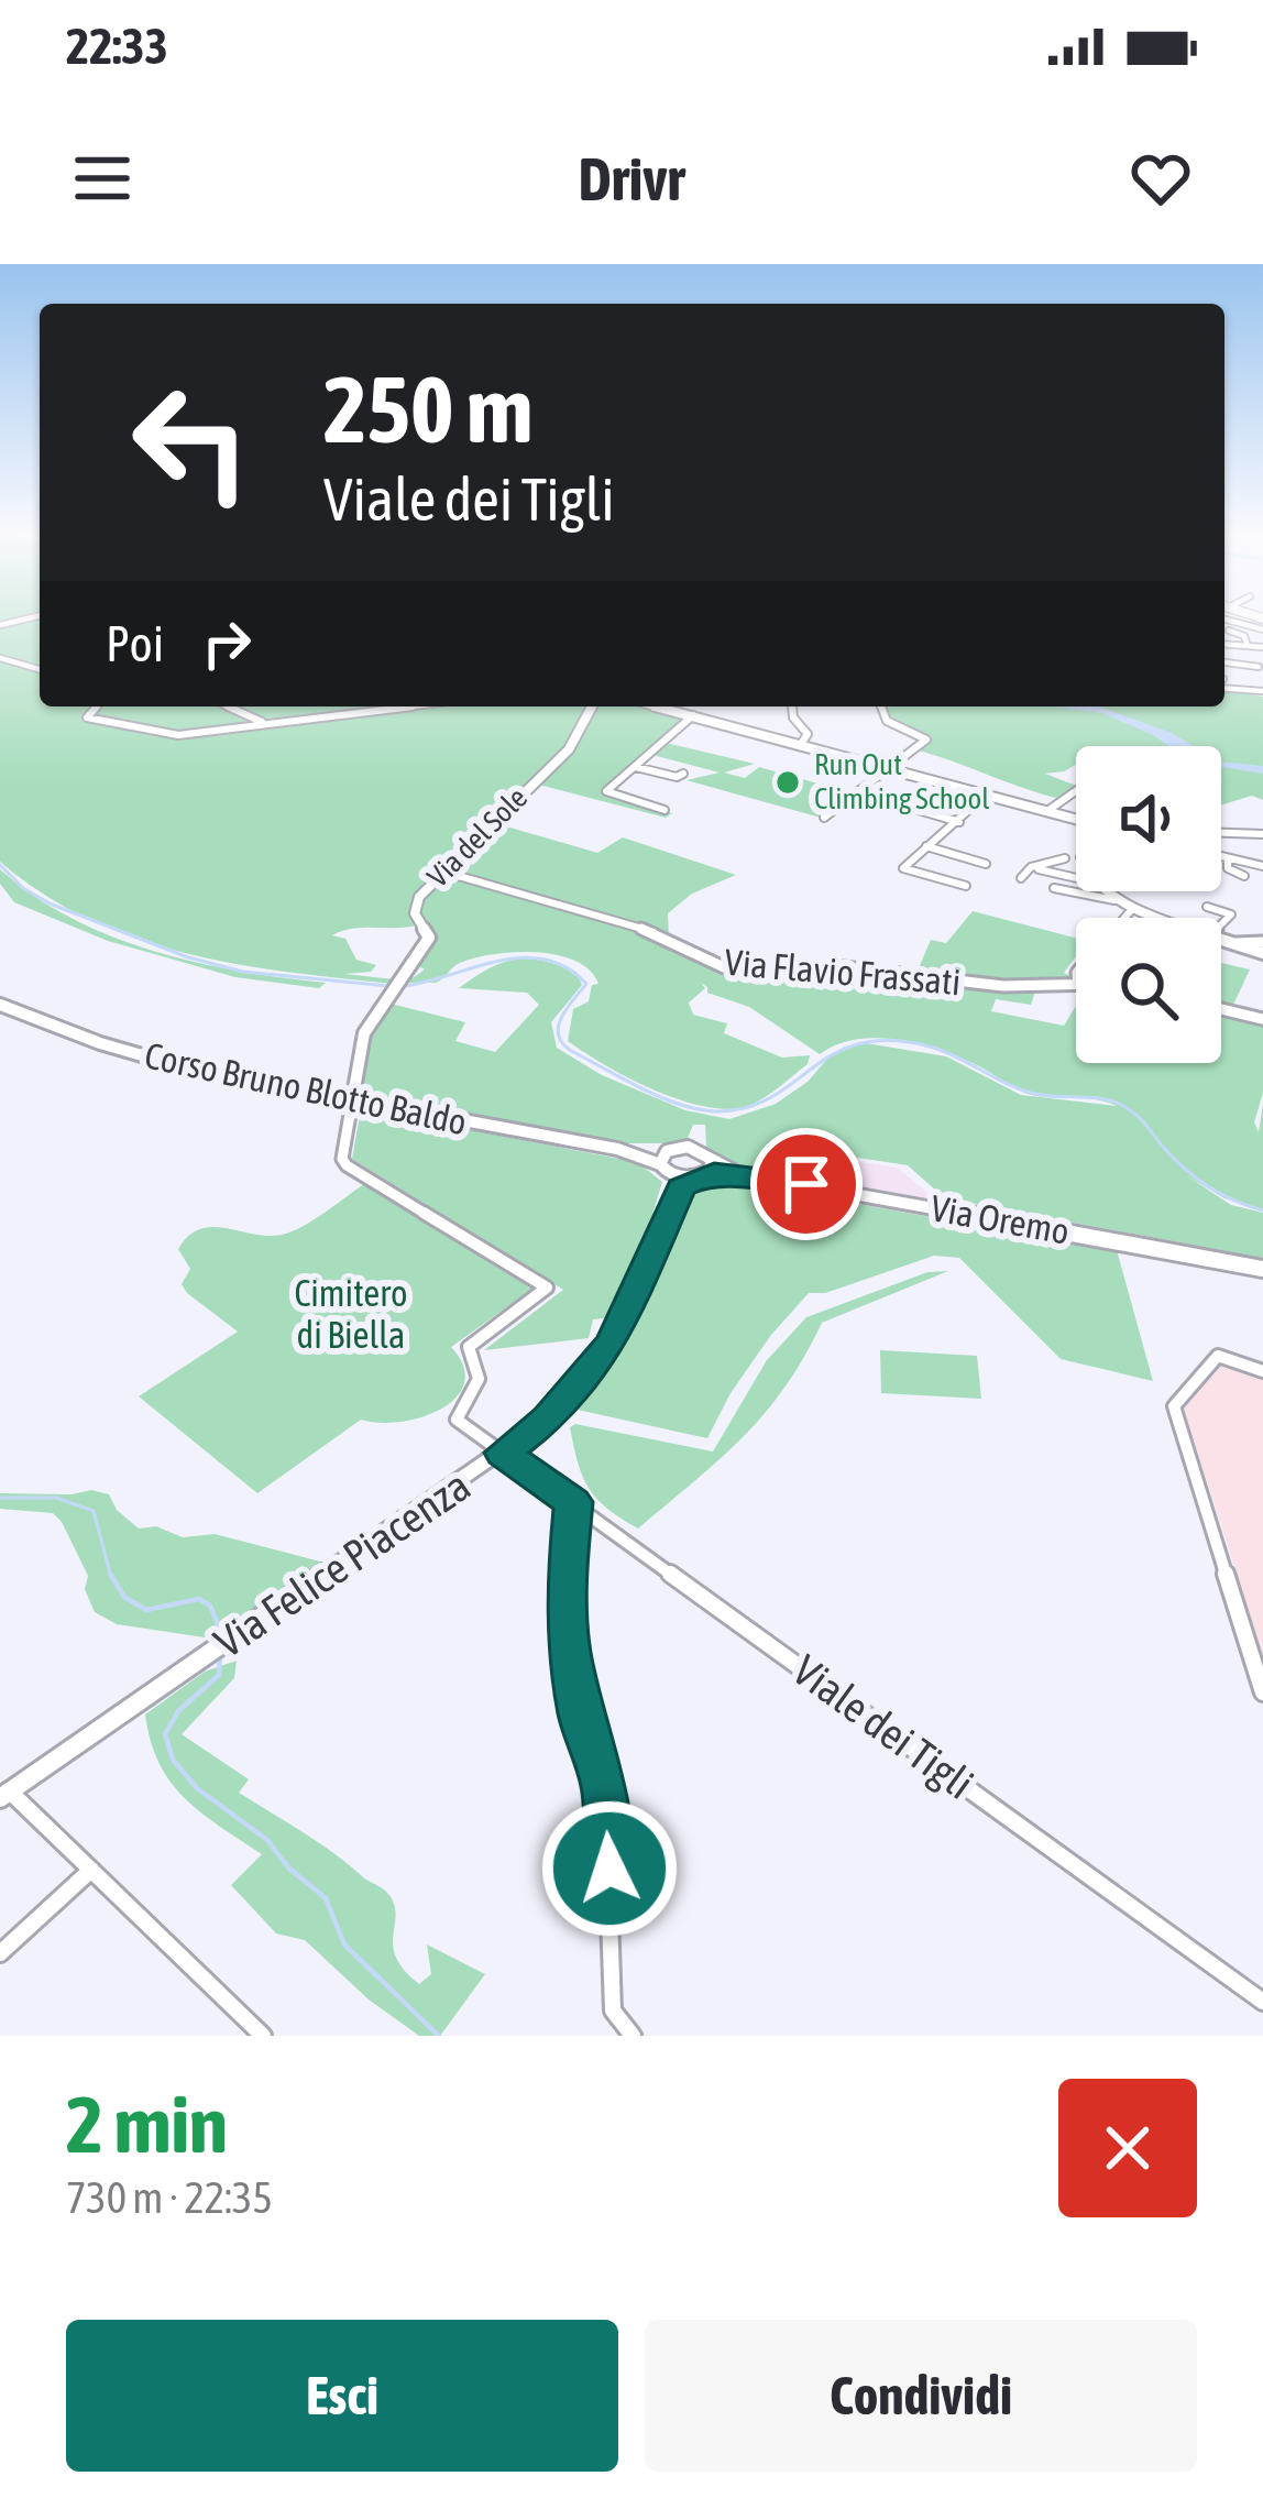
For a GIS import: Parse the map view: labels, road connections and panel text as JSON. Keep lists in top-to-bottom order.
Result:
{
  "streets": {
    "main road": ["Corso Bruno Blotto Baldo", "Via Oremo"],
    "street": [
      "Via del Sole",
      "Via Flavio Frassati",
      "Via Felice Piacenza",
      "Viale dei Tigli"
    ]
  },
  "crossings": [
    ["Via del Sole", "Via Flavio Frassati"],
    ["Via del Sole", "Corso Bruno Blotto Baldo"],
    ["Via del Sole", "Viale dei Tigli"],
    ["Corso Bruno Blotto Baldo", "Via Felice Piacenza"],
    ["Corso Bruno Blotto Baldo", "Viale dei Tigli"],
    ["Via Oremo", "Via Felice Piacenza"],
    ["Via Felice Piacenza", "Viale dei Tigli"]
  ],
  "parks": ["Cimitero di Biella"],
  "places": ["Run Out Climbing School"],
  "page": {
    "status": "22:33",
    "header": "Drivr",
    "turn": ["250 m", "Viale dei Tigli"],
    "then": "Poi",
    "heading": ["2 min", "730 m · 22:35"],
    "buttons": ["Esci", "Condividi"]
  }
}
